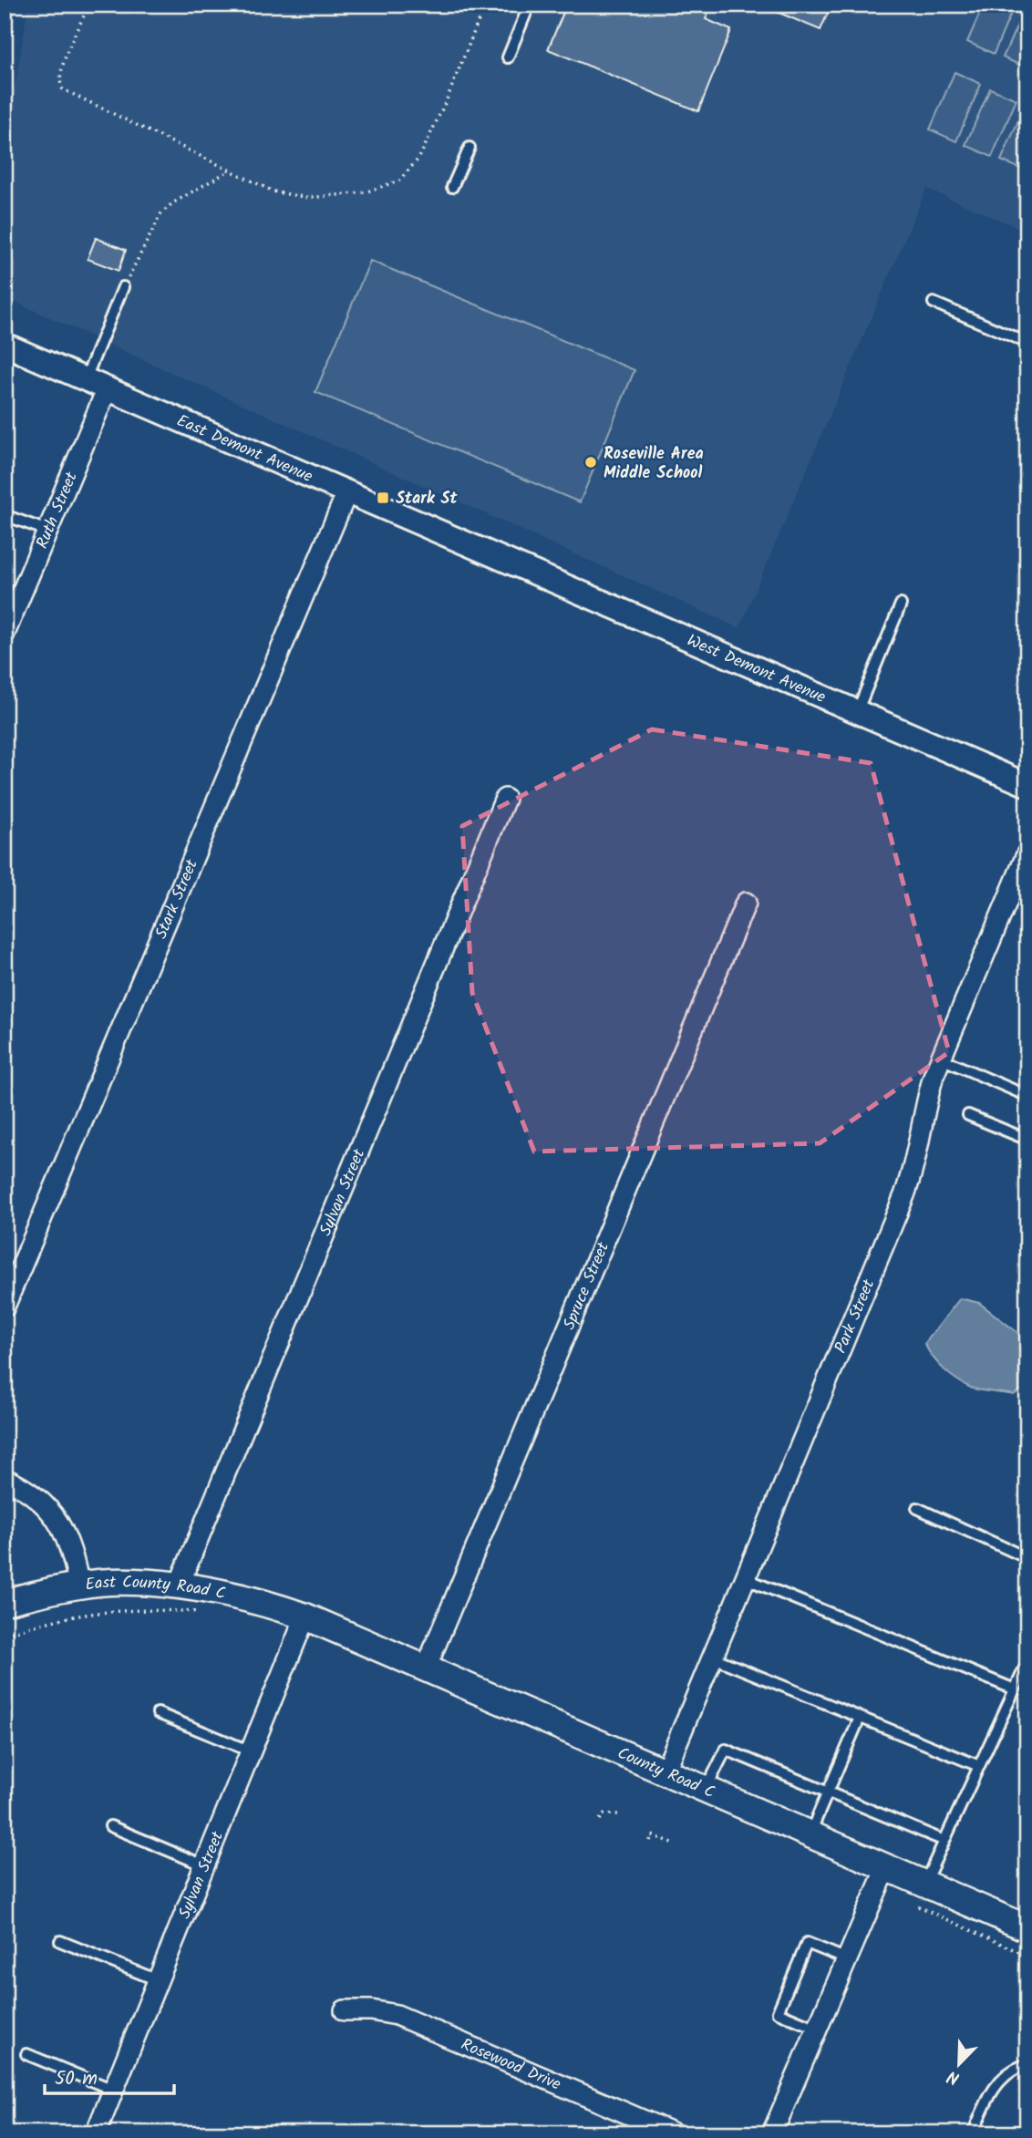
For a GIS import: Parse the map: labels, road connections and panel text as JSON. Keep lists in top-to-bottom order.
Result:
{
  "streets": {
    "main road": ["East County Road C", "County Road C"],
    "street": [
      "East Demont Avenue",
      "Ruth Street",
      "West Demont Avenue",
      "Stark Street",
      "Sylvan Street",
      "Spruce Street",
      "Park Street",
      "Rosewood Drive"
    ]
  },
  "crossings": [
    ["East Demont Avenue", "Ruth Street"],
    ["East Demont Avenue", "West Demont Avenue"],
    ["East Demont Avenue", "Stark Street"],
    ["Sylvan Street", "East County Road C"],
    ["Sylvan Street", "County Road C"],
    ["Spruce Street", "County Road C"],
    ["Park Street", "County Road C"],
    ["East County Road C", "County Road C"]
  ],
  "places": {
    "other": ["Roseville Area Middle School"],
    "transit": ["Stark St"]
  },
  "scale_bar": "50 m",
  "north": "bottom left"
}
